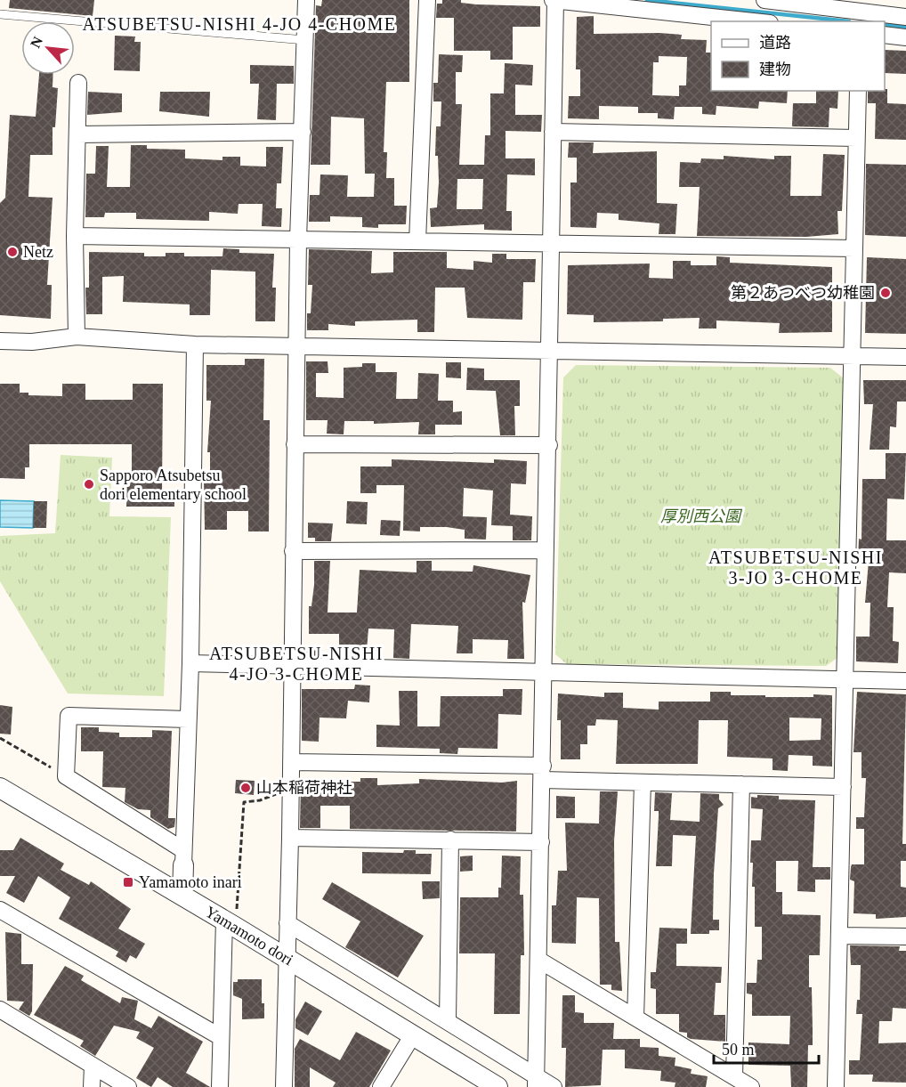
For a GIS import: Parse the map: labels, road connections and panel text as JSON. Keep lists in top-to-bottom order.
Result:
{
  "streets": {
    "street": ["Yamamoto dori"]
  },
  "districts": ["ATSUBETSU-NISHI 4-JO 4-CHOME", "ATSUBETSU-NISHI 3-JO 3-CHOME", "ATSUBETSU-NISHI 4-JO 3-CHOME"],
  "parks": ["厚別西公園"],
  "places": {
    "other": [
      "Netz",
      "第２あつべつ幼稚園",
      "Sapporo Atsubetsu dori elementary school",
      "山本稲荷神社"
    ],
    "transit": ["Yamamoto inari"]
  },
  "legend": ["道路", "建物"],
  "scale_bar": "50 m",
  "north": "top left"
}
